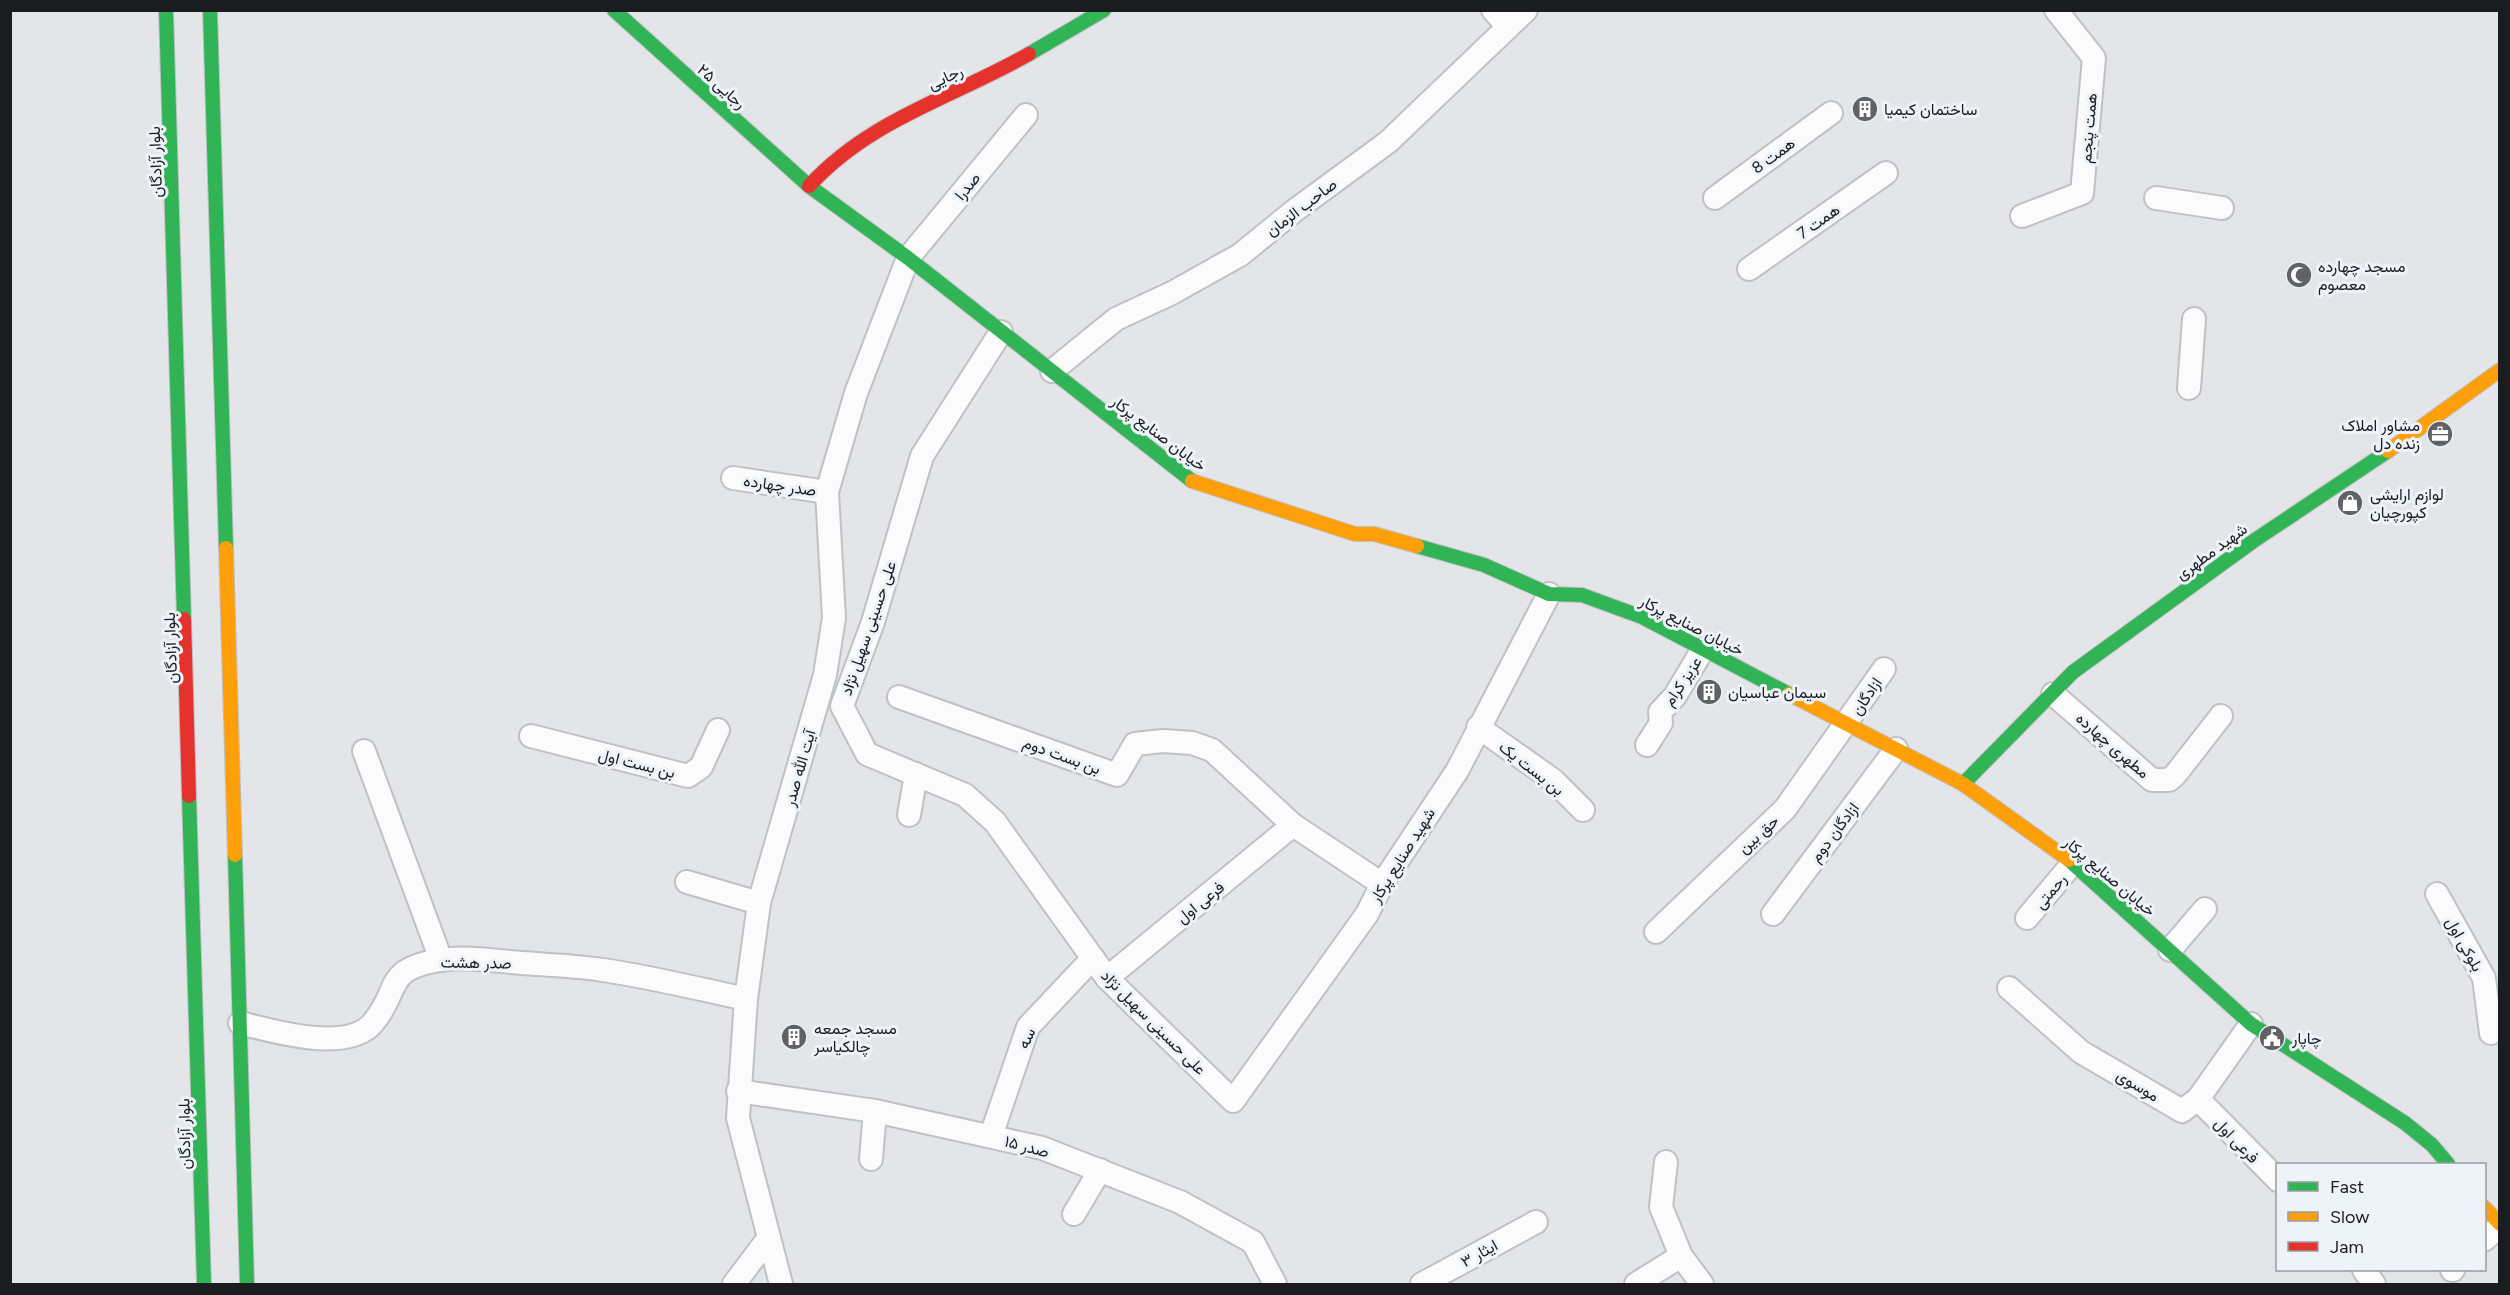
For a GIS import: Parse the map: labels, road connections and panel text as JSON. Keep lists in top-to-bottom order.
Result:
{
  "streets": {
    "main road": [
      "رجایی",
      "رجایی ۲۵",
      "بلوار آزادگان",
      "خیابان صنایع پرکار",
      "شهید مطهری"
    ],
    "street": [
      "همت پنجم",
      "همت 8",
      "صدرا",
      "صاحب الزمان",
      "همت 7",
      "صدر چهارده",
      "علی حسینی سهیل نژاد",
      "عزیز کرام",
      "ازادگان",
      "مطهری چهارده",
      "بن بست دوم",
      "بن بست اول",
      "آیت الله صدر",
      "بن بست یک",
      "ازادگان دوم",
      "حق بین",
      "شهید صنایع پرکار",
      "رحمتی",
      "فرعی اول",
      "بلوکی اول",
      "صدر هشت",
      "سه",
      "موسوی",
      "صدر ۱۵",
      "ایثار ۳"
    ]
  },
  "crossings": [
    ["رجایی", "رجایی ۲۵"],
    ["رجایی", "خیابان صنایع پرکار"],
    ["رجایی ۲۵", "خیابان صنایع پرکار"],
    ["صدرا", "خیابان صنایع پرکار"],
    ["صدرا", "آیت الله صدر"],
    ["صاحب الزمان", "خیابان صنایع پرکار"],
    ["خیابان صنایع پرکار", "شهید مطهری"],
    ["خیابان صنایع پرکار", "علی حسینی سهیل نژاد"],
    ["خیابان صنایع پرکار", "عزیز کرام"],
    ["خیابان صنایع پرکار", "ازادگان"],
    ["خیابان صنایع پرکار", "آیت الله صدر"],
    ["خیابان صنایع پرکار", "ازادگان دوم"],
    ["خیابان صنایع پرکار", "حق بین"],
    ["خیابان صنایع پرکار", "شهید صنایع پرکار"],
    ["خیابان صنایع پرکار", "رحمتی"],
    ["صدر چهارده", "آیت الله صدر"],
    ["شهید مطهری", "مطهری چهارده"],
    ["علی حسینی سهیل نژاد", "شهید صنایع پرکار"],
    ["علی حسینی سهیل نژاد", "فرعی اول"],
    ["علی حسینی سهیل نژاد", "سه"],
    ["ازادگان", "حق بین"],
    ["بن بست دوم", "شهید صنایع پرکار"],
    ["بن بست دوم", "فرعی اول"],
    ["آیت الله صدر", "صدر هشت"],
    ["آیت الله صدر", "صدر ۱۵"],
    ["بن بست یک", "شهید صنایع پرکار"],
    ["فرعی اول", "موسوی"],
    ["سه", "صدر ۱۵"]
  ],
  "places": {
    "building": ["ساختمان کیمیا", "سیمان عباسیان", "مسجد جمعه چالکیاسر"],
    "mosque": ["مسجد چهارده معصوم"],
    "office": ["مشاور املاک زنده دل"],
    "shop": ["لوازم ارایشی کپورچیان"],
    "public building": ["چاپار"]
  },
  "legend": ["Fast", "Slow", "Jam"]
}
